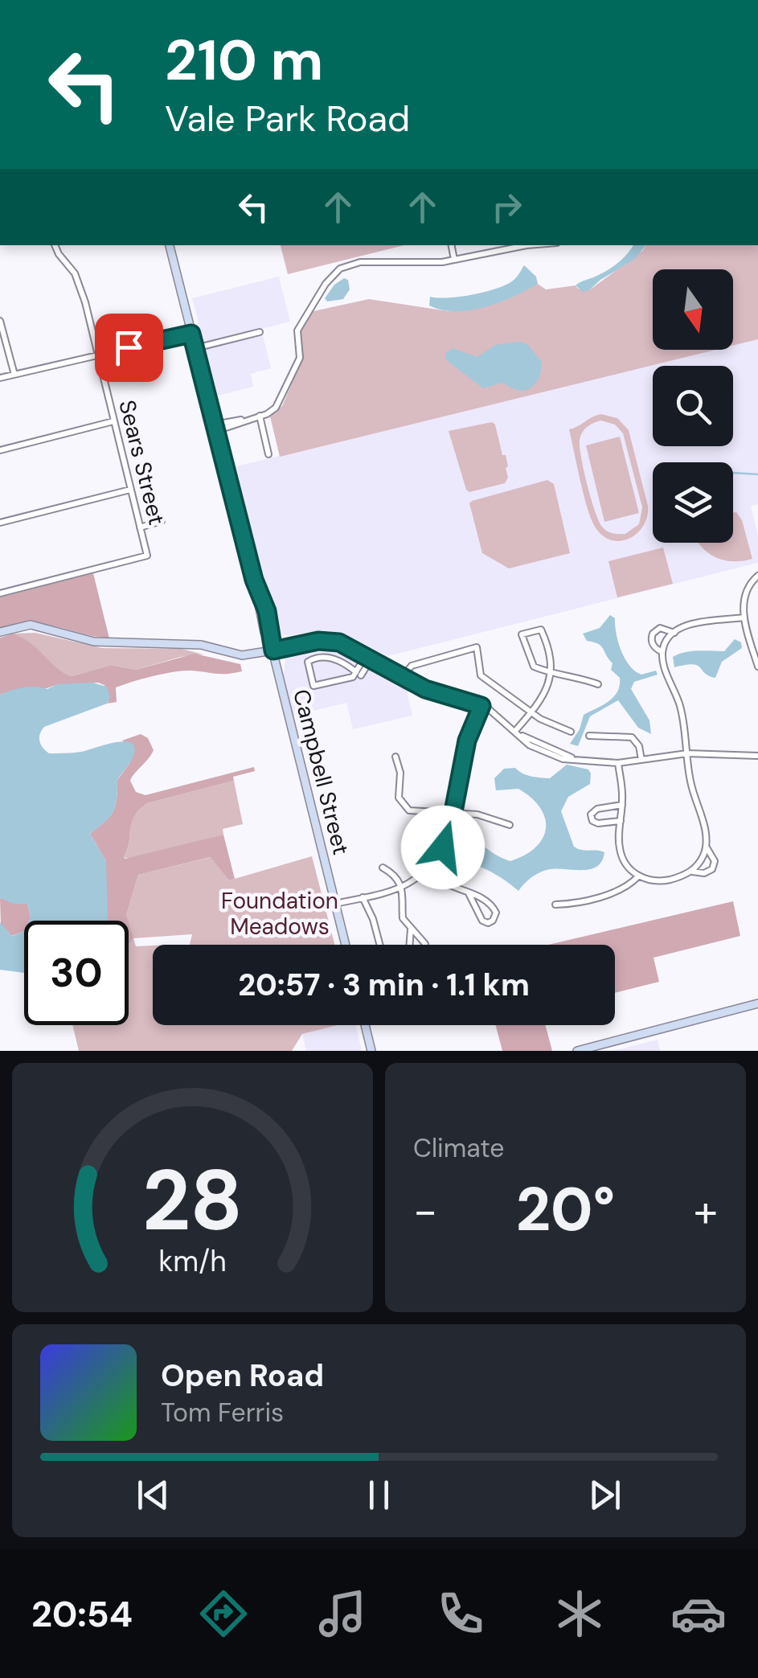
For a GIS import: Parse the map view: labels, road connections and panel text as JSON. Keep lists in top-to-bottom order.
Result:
{
  "streets": {
    "main road": ["Campbell Street"],
    "street": ["Sears Street"]
  },
  "parks": ["Foundation Meadows"],
  "north": "bottom",
  "page": {
    "turn": ["210 m", "Vale Park Road"],
    "limit": "30",
    "trip": "20:57 · 3 min · 1.1 km",
    "tile": "Climate",
    "heat": ["−", "20°", "+"],
    "song": ["Open Road", "Tom Ferris"],
    "tabs": "20:54",
    "gauge": ["28", "km/h"]
  }
}
